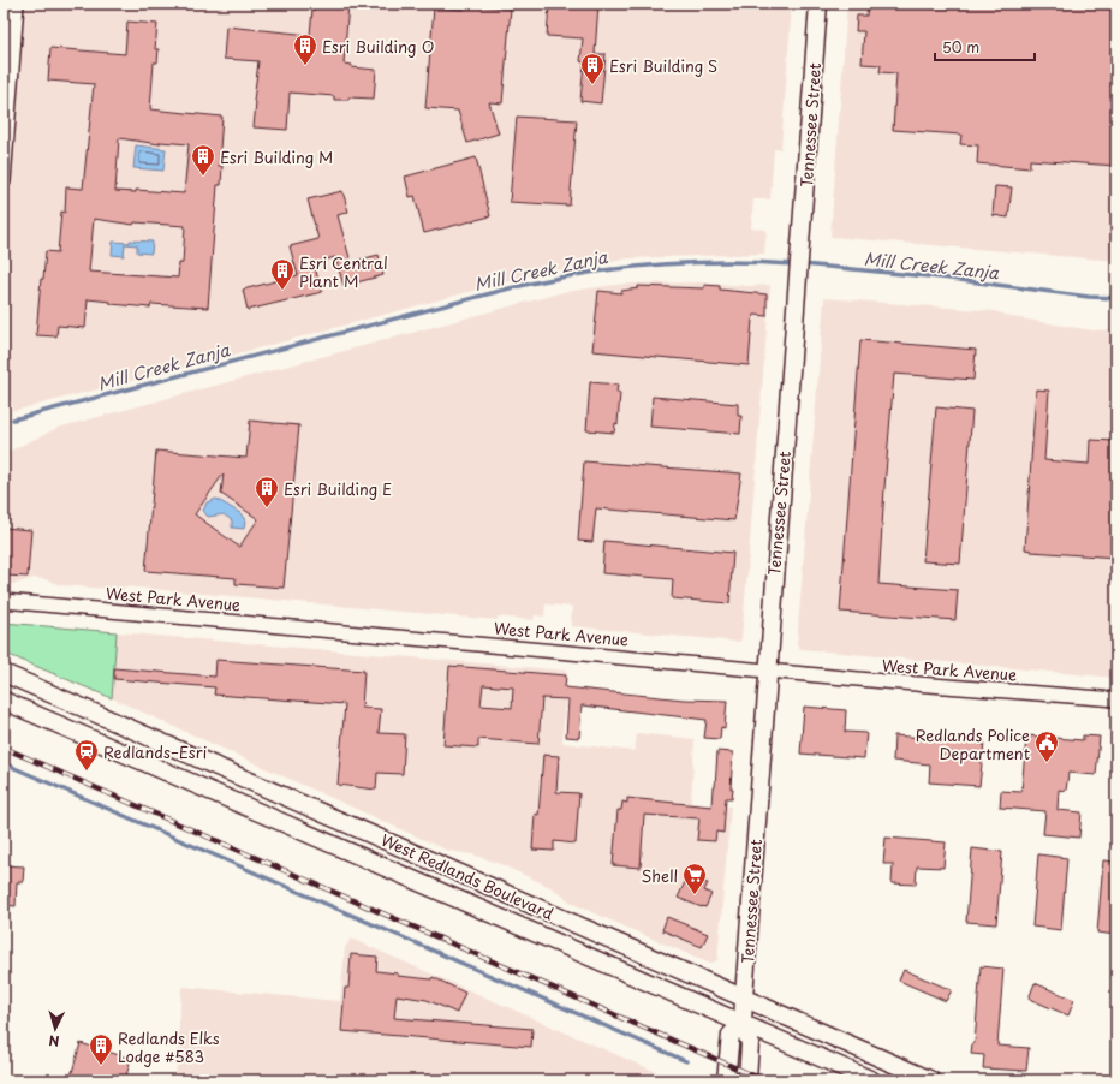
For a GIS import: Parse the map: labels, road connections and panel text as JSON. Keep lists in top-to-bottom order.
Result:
{
  "streets": {
    "main road": ["Tennessee Street", "West Redlands Boulevard"],
    "street": ["West Park Avenue"]
  },
  "crossings": [
    ["Tennessee Street", "West Park Avenue"],
    ["Tennessee Street", "West Redlands Boulevard"]
  ],
  "water": ["Mill Creek Zanja"],
  "places": {
    "building": [
      "Esri Building O",
      "Esri Building S",
      "Esri Building M",
      "Esri Central Plant M",
      "Esri Building E",
      "Redlands Elks Lodge #583"
    ],
    "public building": ["Redlands Police Department"],
    "station": ["Redlands–Esri"],
    "supermarket": ["Shell"]
  },
  "scale_bar": "50 m",
  "north": "bottom"
}
